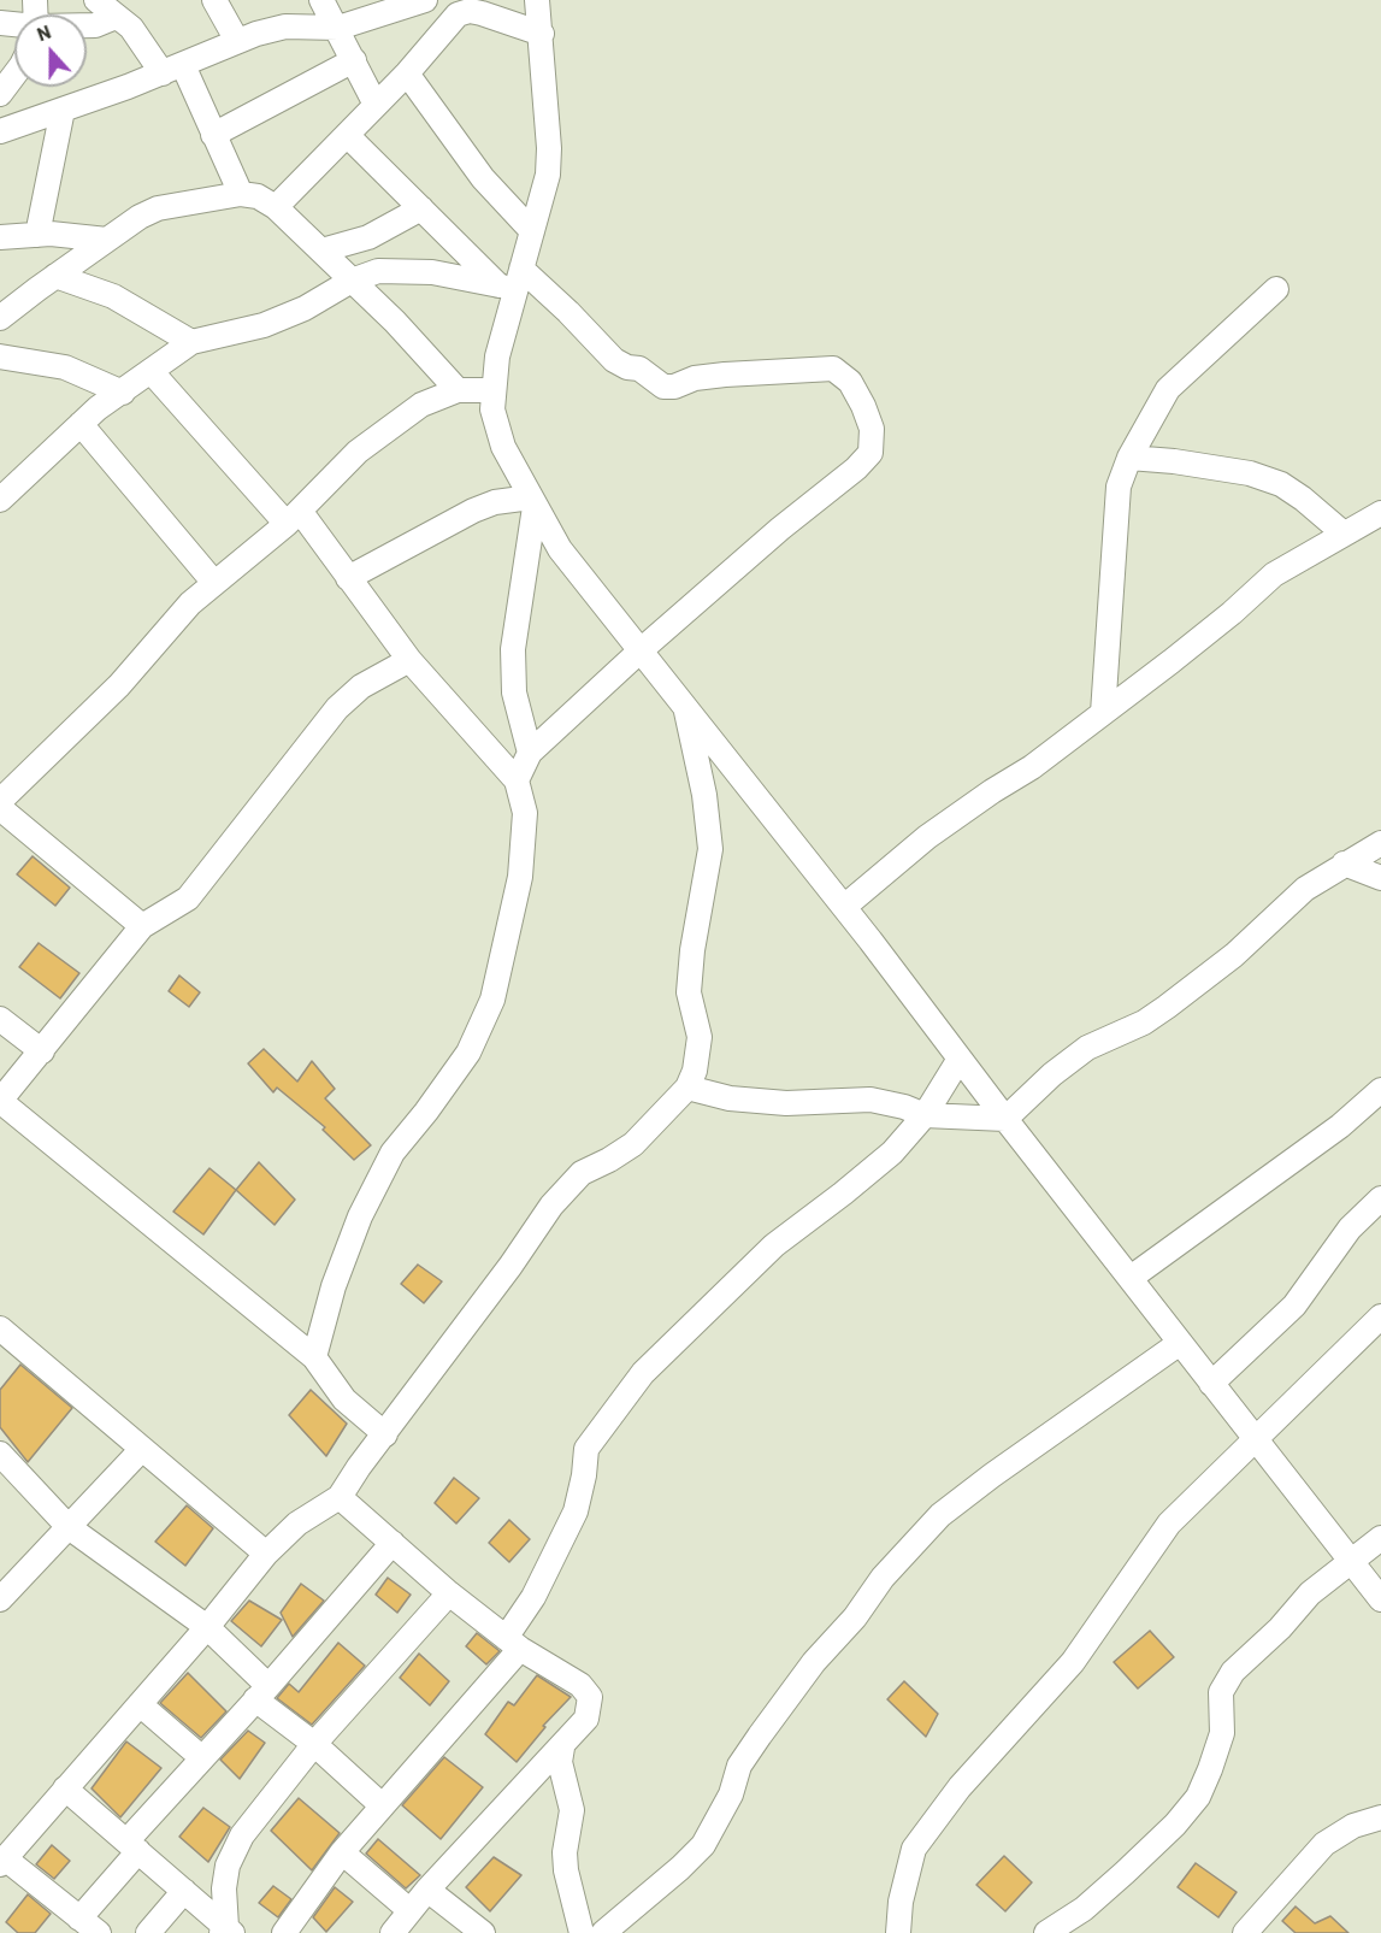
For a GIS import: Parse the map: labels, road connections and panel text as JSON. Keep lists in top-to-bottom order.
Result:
{
  "north": "top"
}
